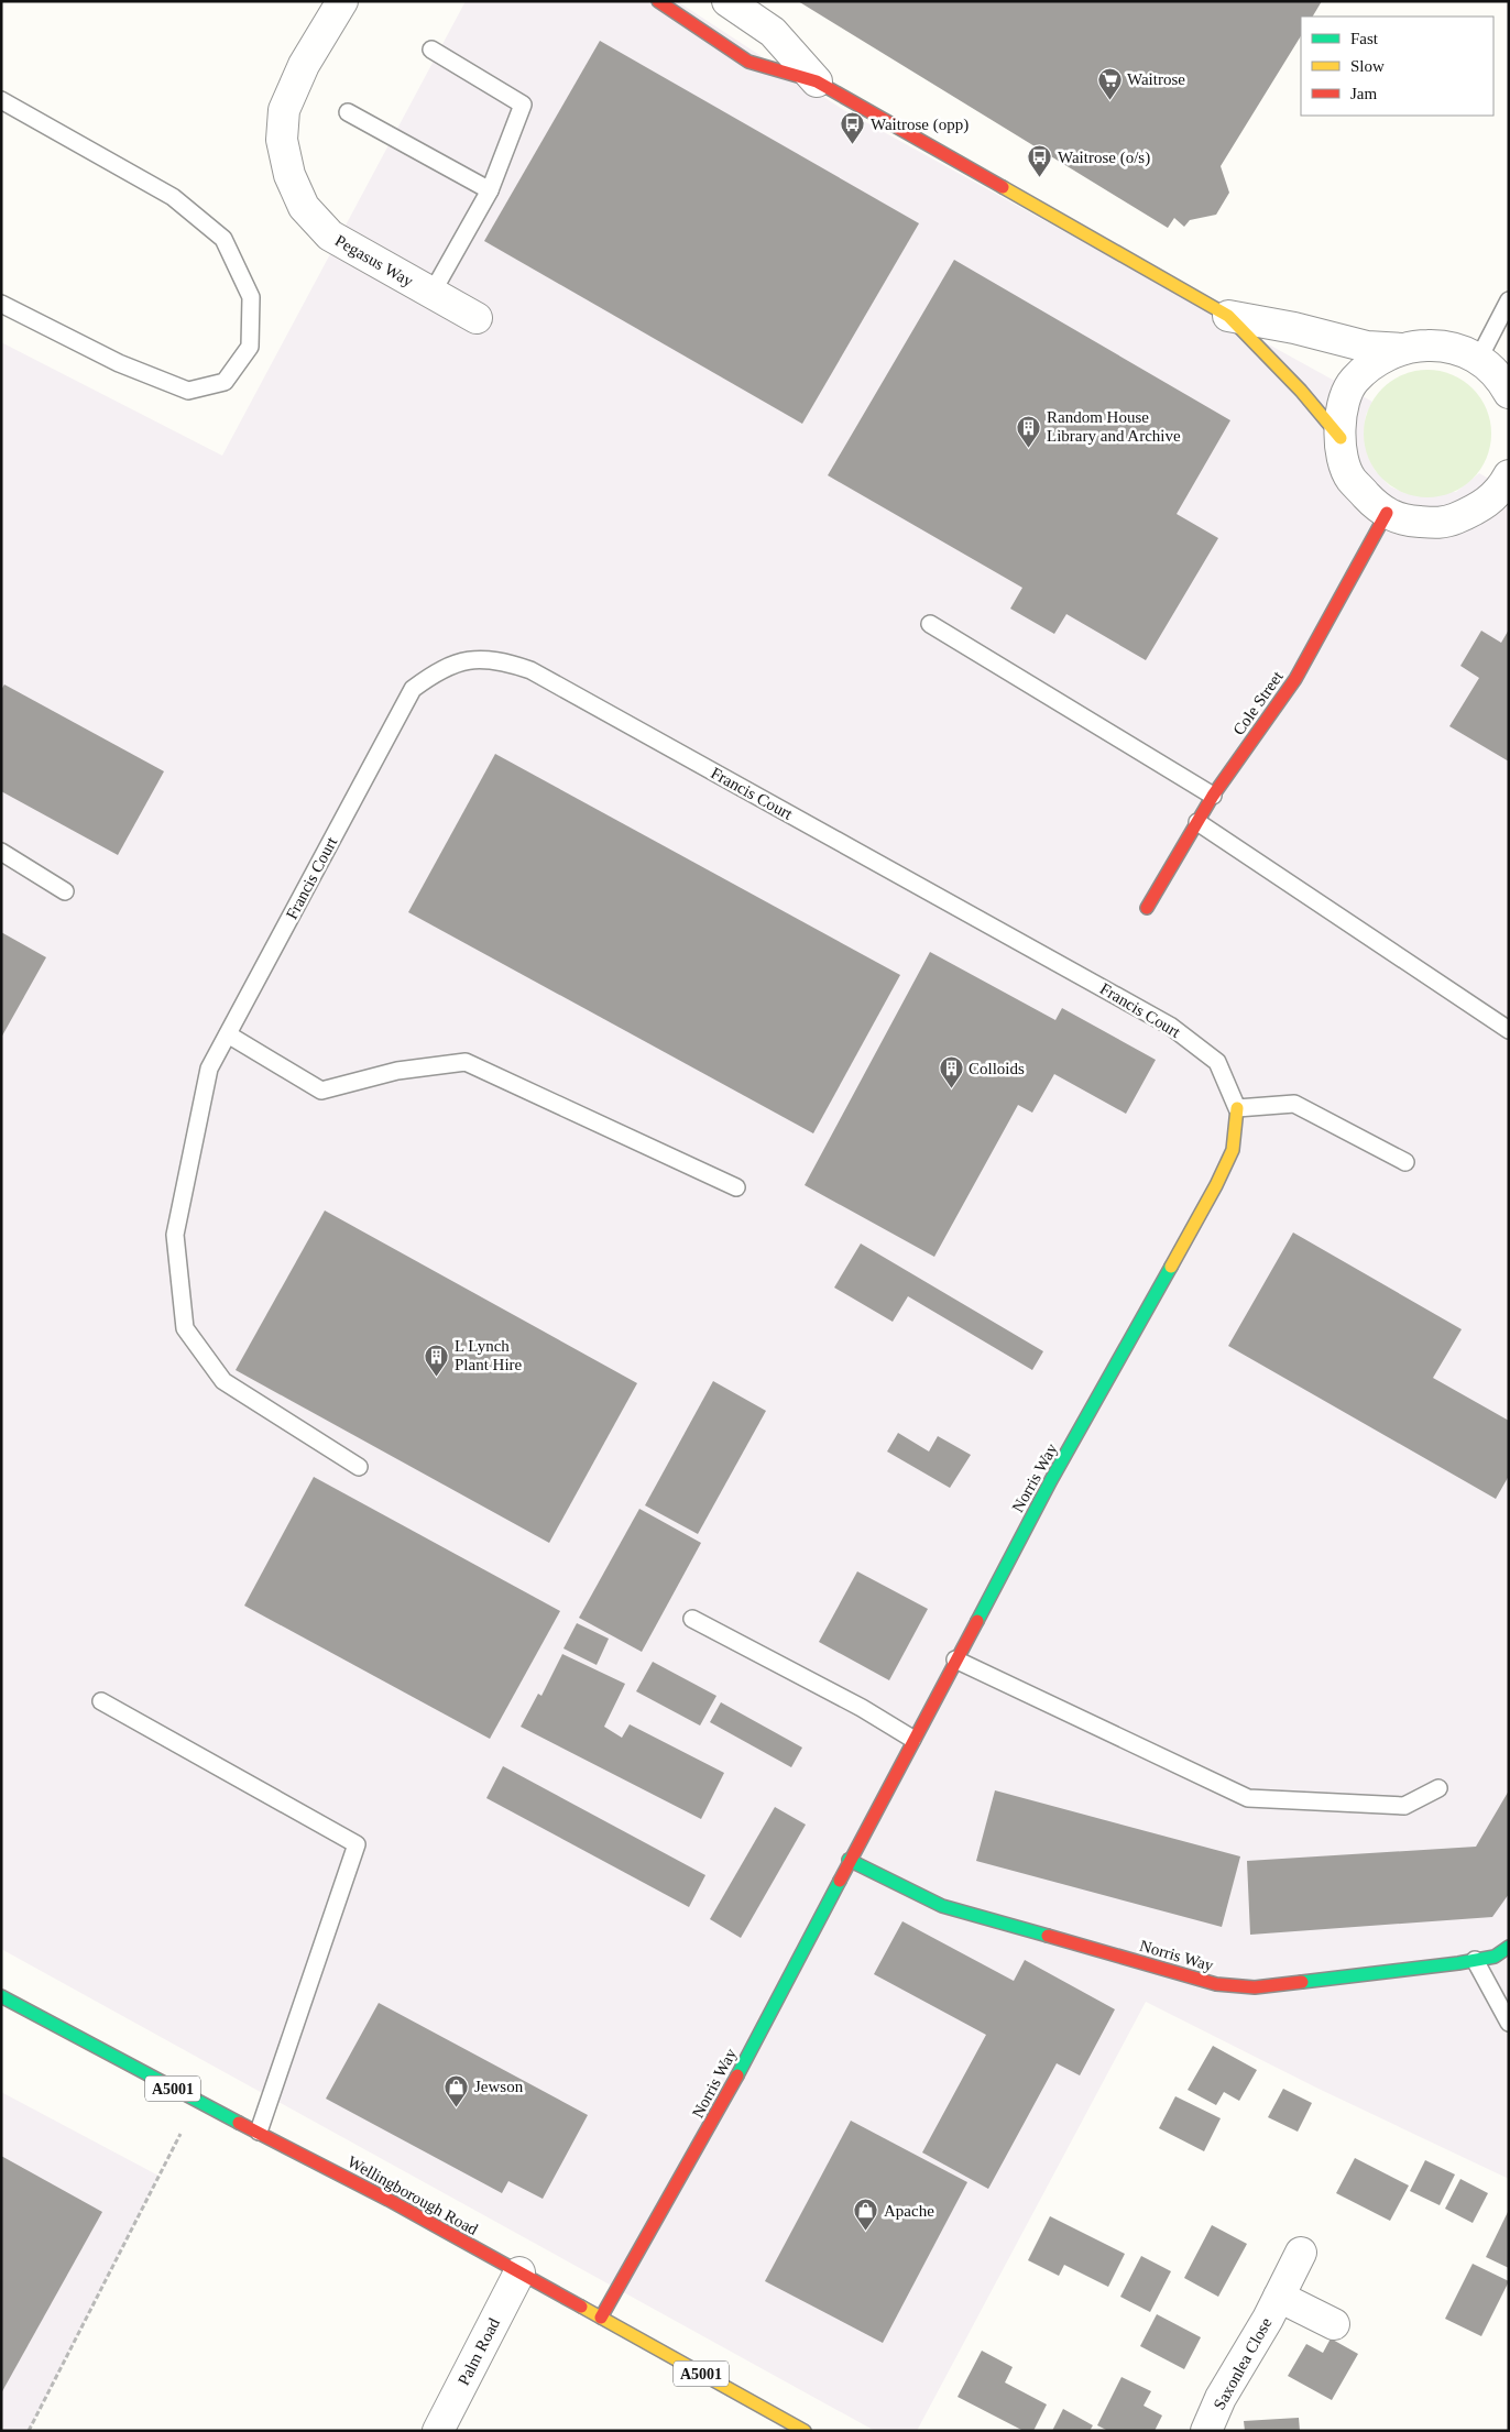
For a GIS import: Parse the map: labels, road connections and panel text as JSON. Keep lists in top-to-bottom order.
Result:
{
  "streets": {
    "street": [
      "Pegasus Way",
      "Cole Street",
      "Norris Way",
      "A5001",
      "Wellingborough Road",
      "Palm Road",
      "Saxonlea Close"
    ],
    "lane": ["Francis Court"]
  },
  "crossings": [
    ["Francis Court", "Norris Way"],
    ["Norris Way", "Wellingborough Road"],
    ["Wellingborough Road", "Palm Road"]
  ],
  "places": {
    "supermarket": ["Waitrose"],
    "bus stop": ["Waitrose (opp)", "Waitrose (o/s)"],
    "building": ["Random House Library and Archive", "Colloids", "L Lynch Plant Hire"],
    "shop": ["Jewson", "Apache"]
  },
  "legend": ["Fast", "Slow", "Jam"]
}
